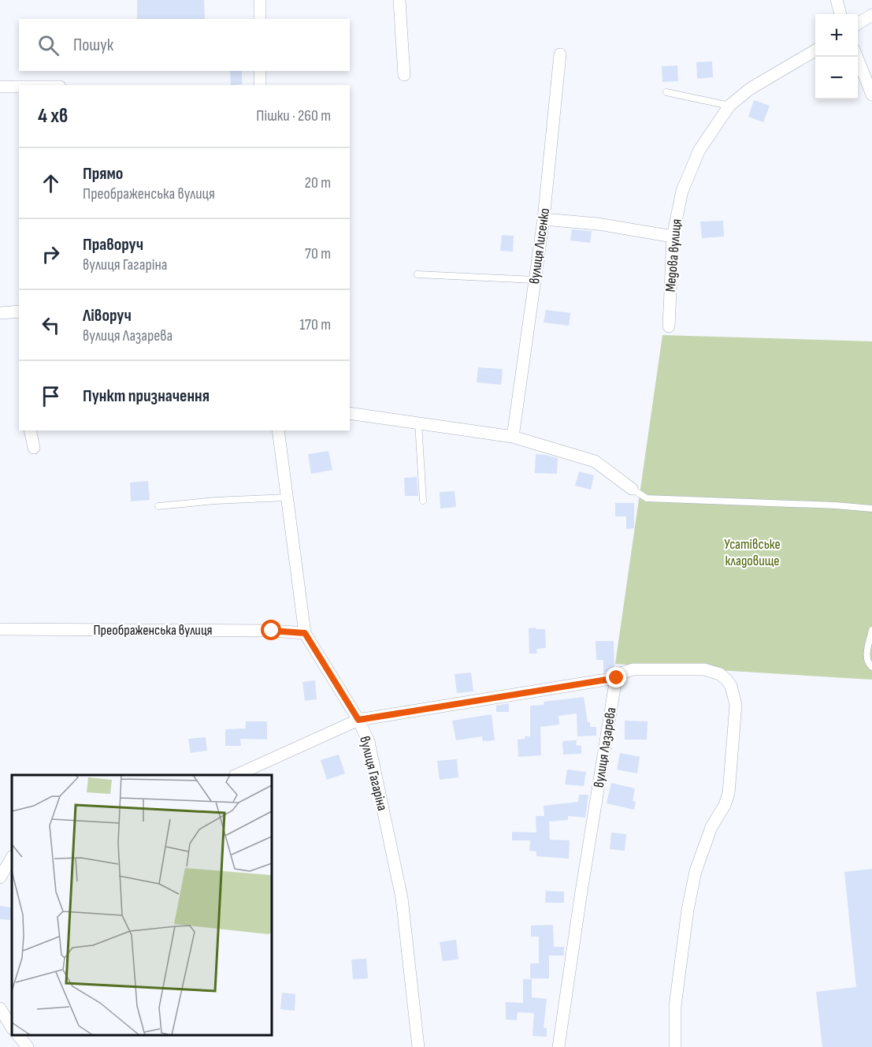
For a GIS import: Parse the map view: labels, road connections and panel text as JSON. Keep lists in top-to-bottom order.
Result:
{
  "streets": {
    "street": [
      "вулиця Лисенко",
      "Медова вулиця",
      "Преображенська вулиця",
      "вулиця Лазарева",
      "вулиця Гагаріна"
    ]
  },
  "crossings": [
    ["Преображенська вулиця", "вулиця Гагаріна"]
  ],
  "parks": ["Усатівське кладовище"],
  "page": {
    "map_buttons": ["+", "−"],
    "search": "Пошук",
    "heading": ["4 хв", "Пішки · 260 m"],
    "list": [
      ["Прямо", "Преображенська вулиця", "20 m"],
      ["Праворуч", "вулиця Гагаріна", "70 m"],
      ["Ліворуч", "вулиця Лазарева", "170 m"],
      "Пункт призначення"
    ]
  }
}
